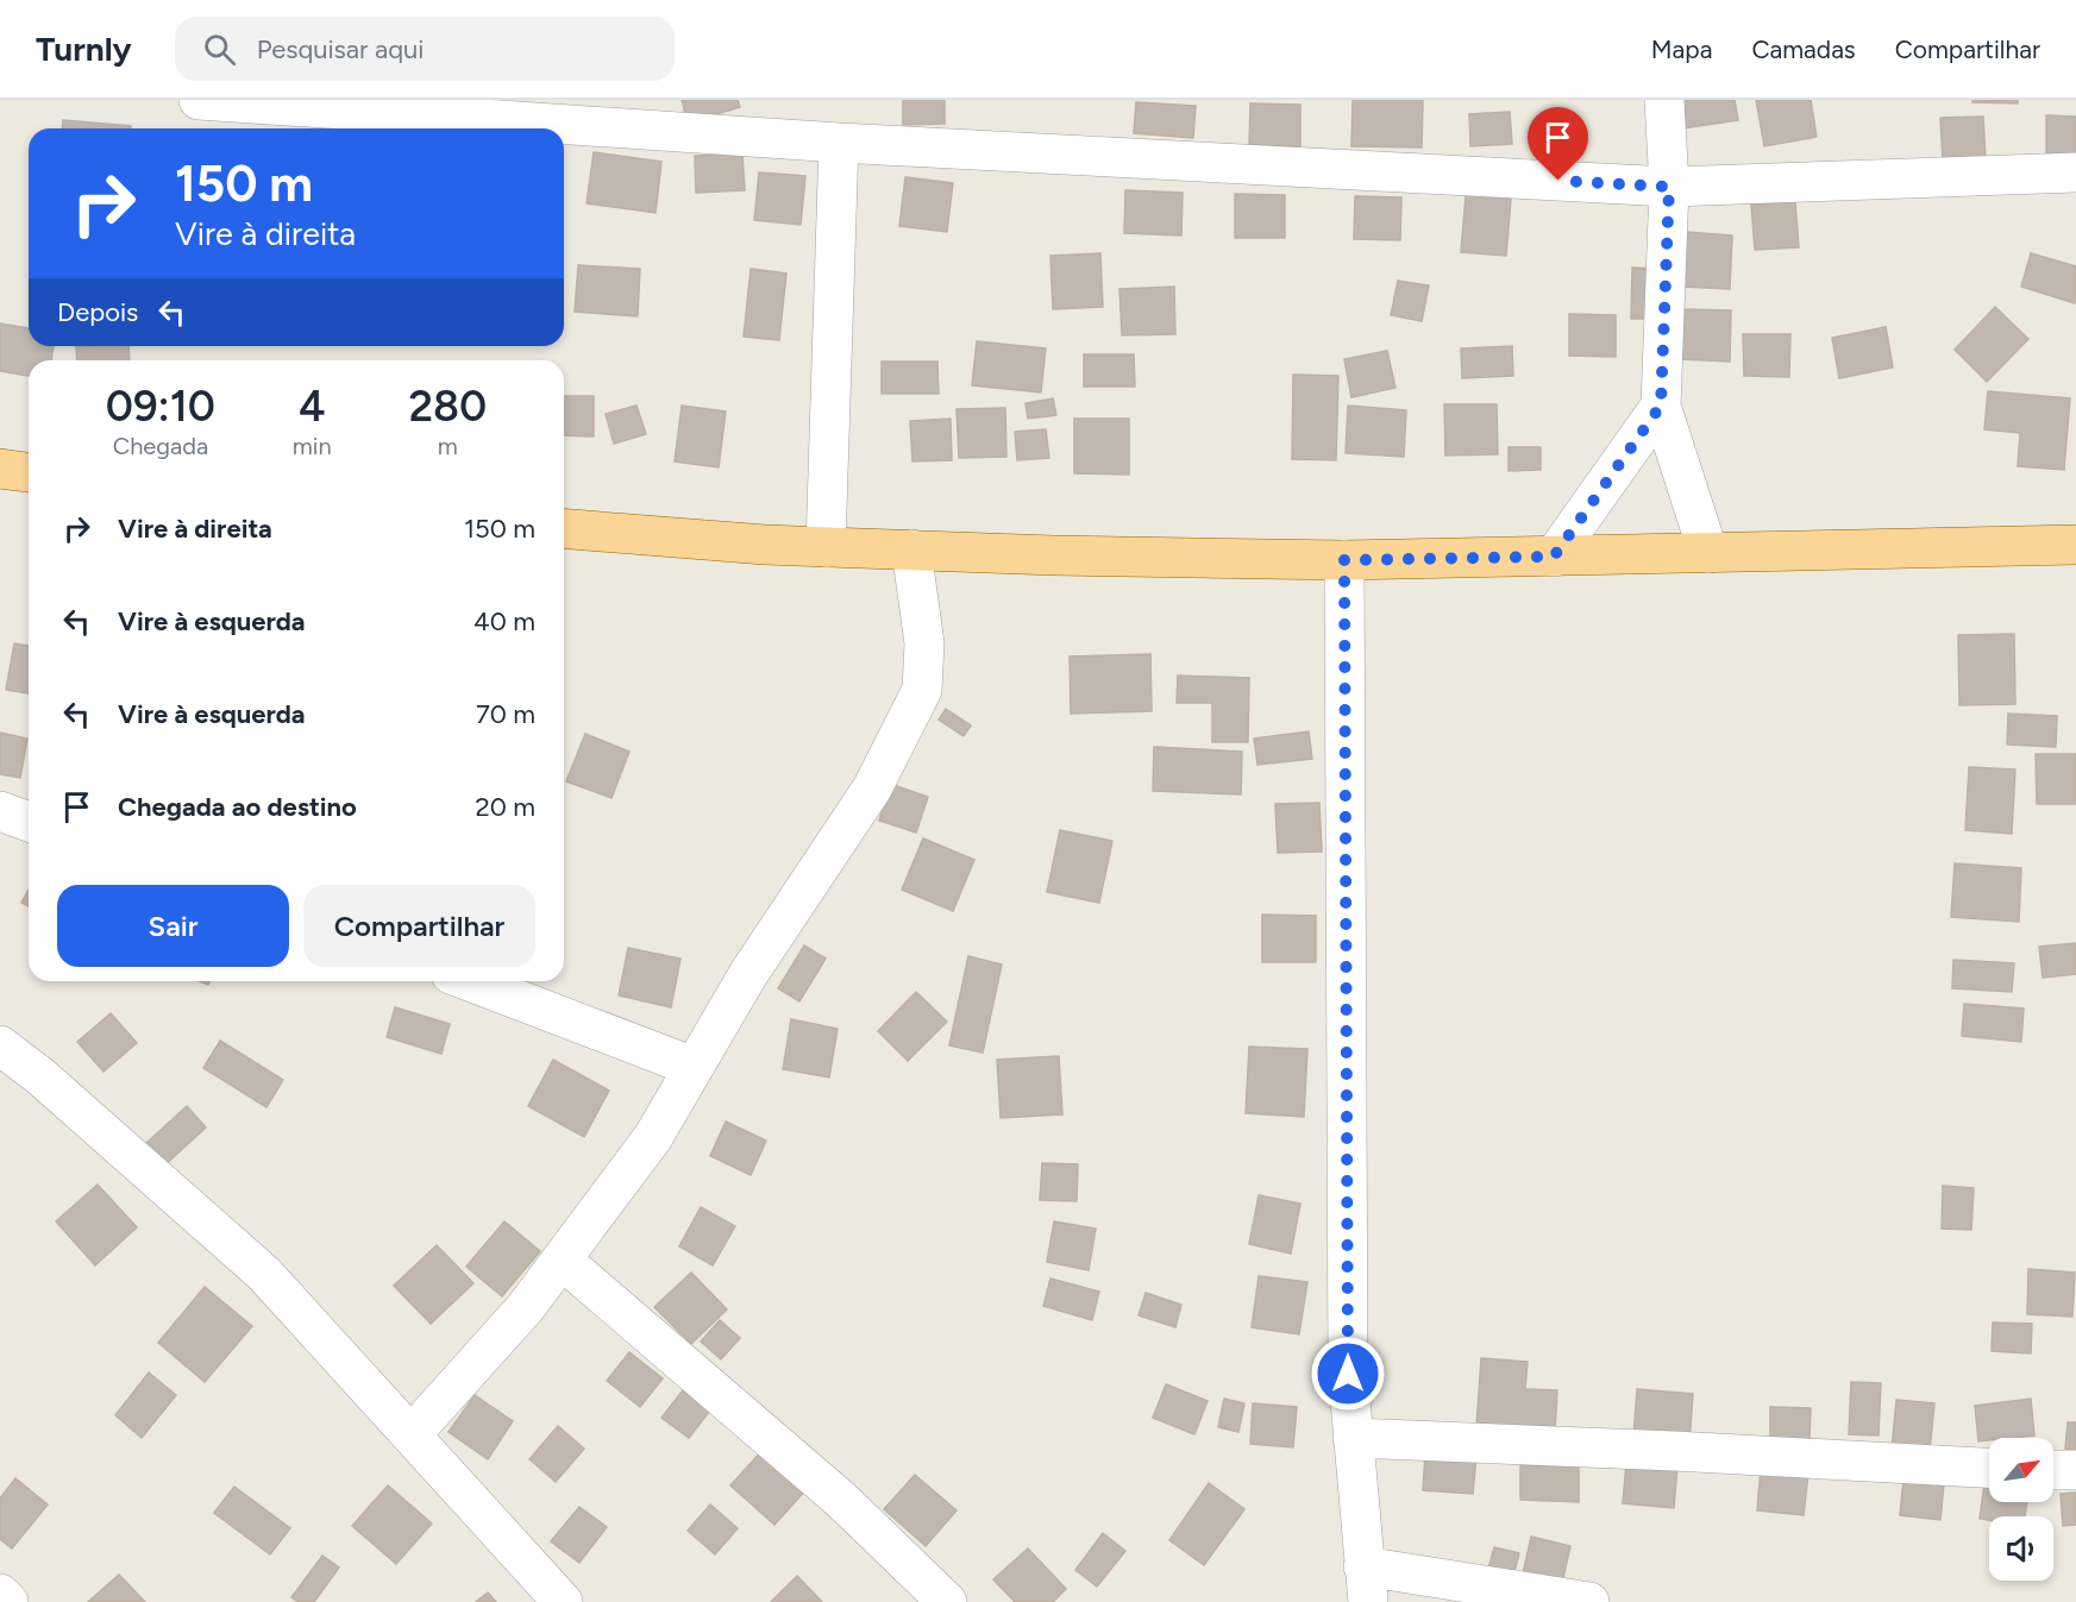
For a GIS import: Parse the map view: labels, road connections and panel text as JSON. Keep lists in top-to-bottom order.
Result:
{
  "north": "top right",
  "page": {
    "header": "Turnly",
    "search": "Pesquisar aqui",
    "nav": ["Mapa", "Camadas", "Compartilhar"],
    "turn": ["150 m", "Vire à direita"],
    "then": "Depois",
    "eta": [
      "09:10",
      "Chegada",
      "4",
      "min",
      "280",
      "m"
    ],
    "list": [
      {
        "name": "Vire à direita",
        "value": "150 m"
      },
      {
        "name": "Vire à esquerda",
        "value": "40 m"
      },
      {
        "name": "Vire à esquerda",
        "value": "70 m"
      },
      {
        "name": "Chegada ao destino",
        "value": "20 m"
      }
    ],
    "buttons": ["Sair", "Compartilhar"]
  }
}
